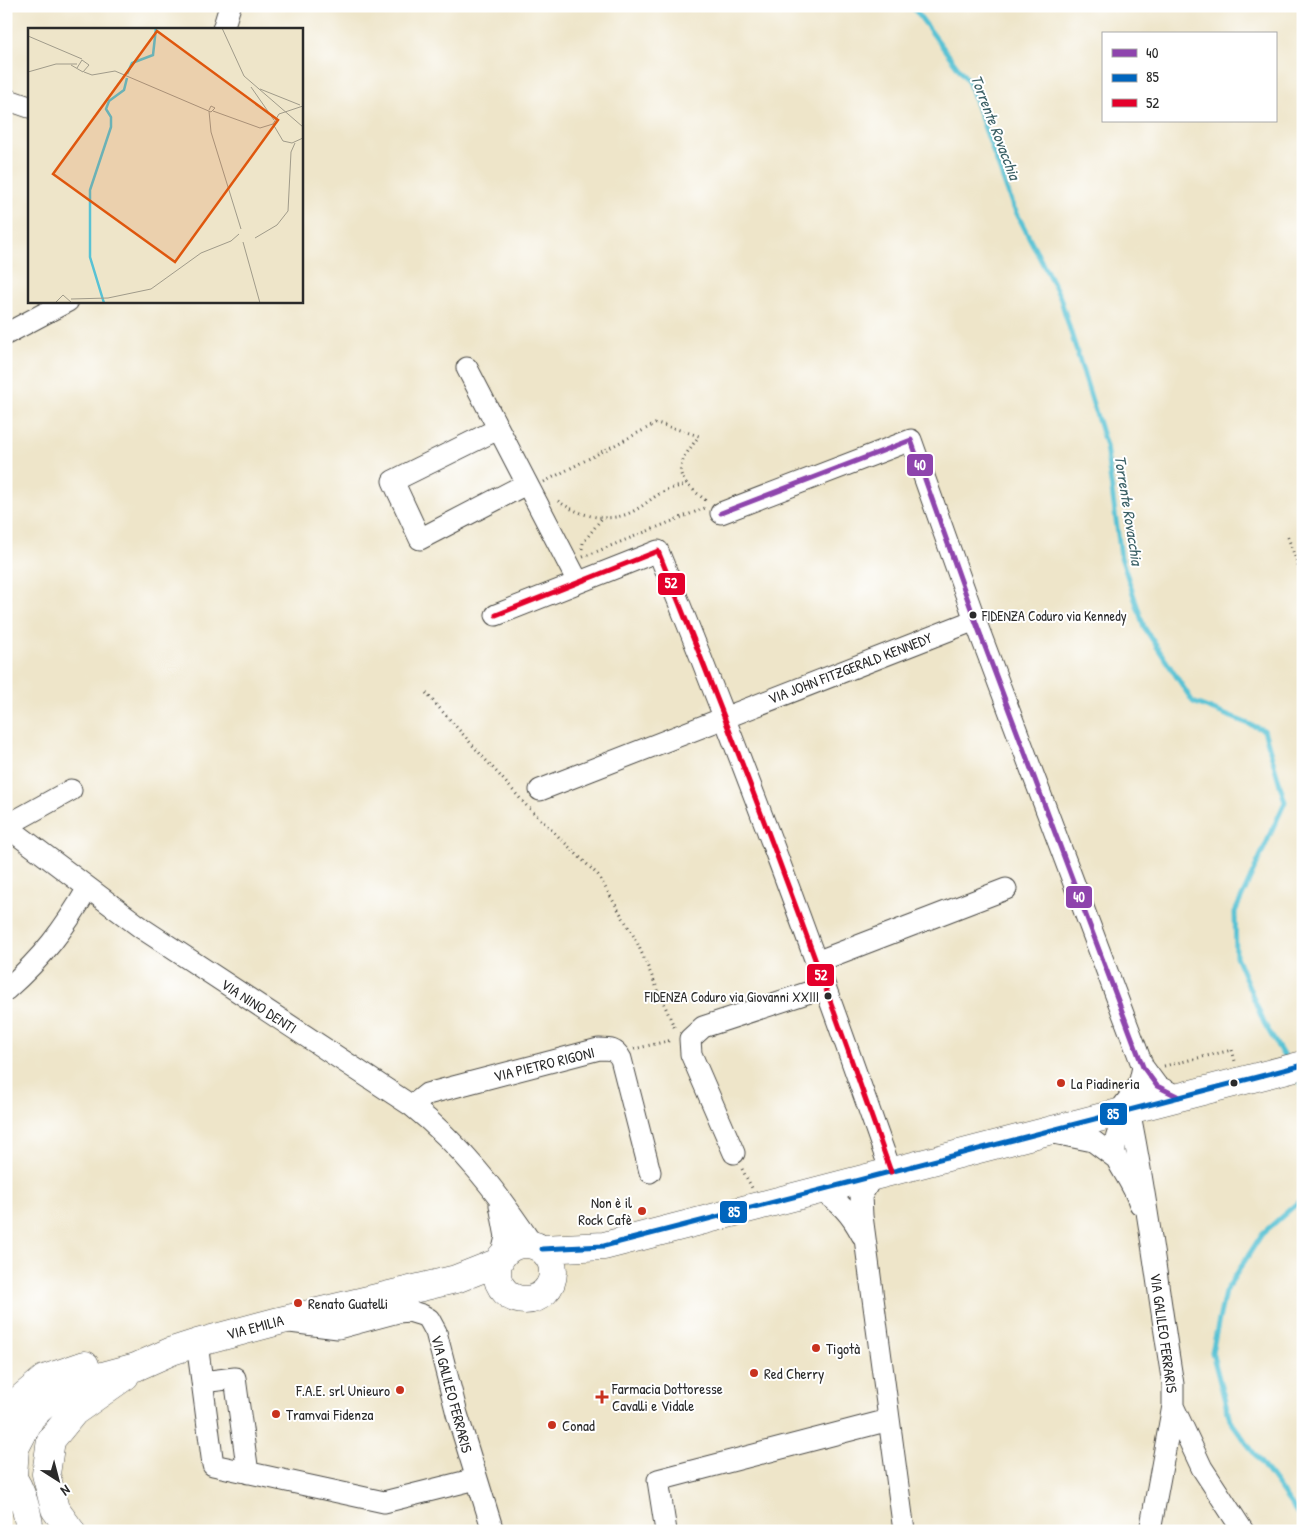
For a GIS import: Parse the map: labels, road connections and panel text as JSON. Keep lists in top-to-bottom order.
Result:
{
  "streets": {
    "main road": ["VIA EMILIA"],
    "street": [
      "VIA JOHN FITZGERALD KENNEDY",
      "VIA NINO DENTI",
      "VIA PIETRO RIGONI",
      "VIA GALILEO FERRARIS"
    ]
  },
  "crossings": [
    ["VIA NINO DENTI", "VIA PIETRO RIGONI"],
    ["VIA NINO DENTI", "VIA EMILIA"],
    ["VIA EMILIA", "VIA GALILEO FERRARIS"]
  ],
  "water": ["Torrente Rovacchia"],
  "places": {
    "other": [
      "FIDENZA Coduro via Kennedy",
      "FIDENZA Coduro via Giovanni XXIII",
      "La Piadineria",
      "Non è il Rock Cafè",
      "Renato Guatelli",
      "Tigotà",
      "Red Cherry",
      "F.A.E. srl Unieuro",
      "Tramvai Fidenza",
      "Conad"
    ],
    "health": ["Farmacia Dottoresse Cavalli e Vidale"]
  },
  "lines": ["transit line 40", "transit line 52", "transit line 85"],
  "legend": ["40", "85", "52"],
  "north": "bottom right"
}
